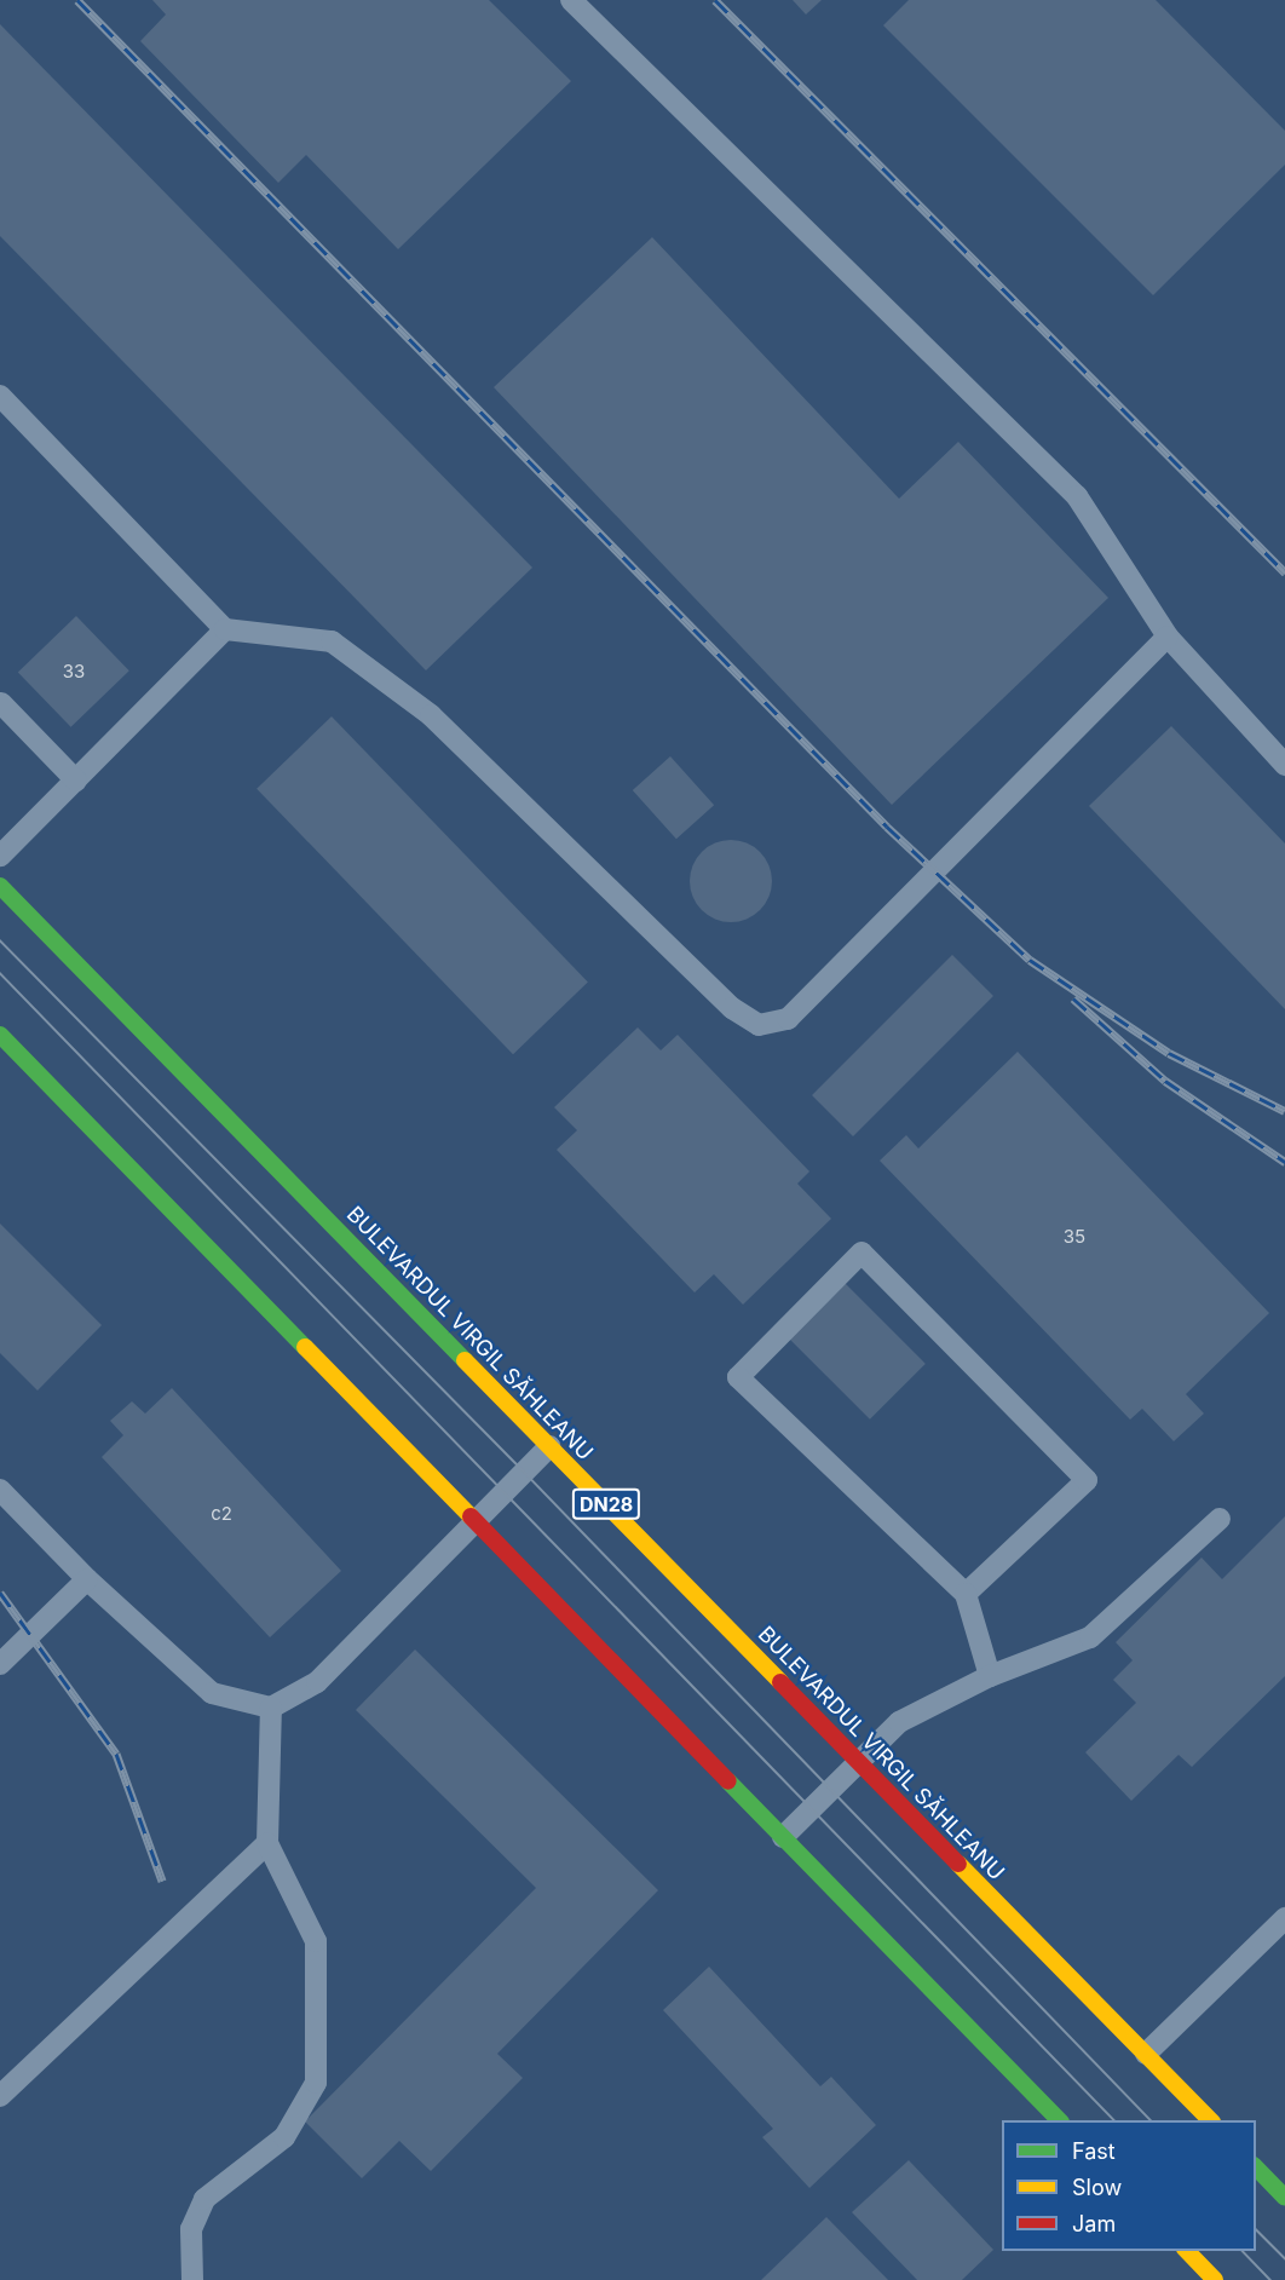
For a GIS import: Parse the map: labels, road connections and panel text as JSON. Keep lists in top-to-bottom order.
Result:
{
  "streets": {
    "main road": ["BULEVARDUL VIRGIL SĂHLEANU", "DN28"]
  },
  "house_numbers": ["33", "35", "c2"],
  "legend": ["Fast", "Slow", "Jam"]
}
